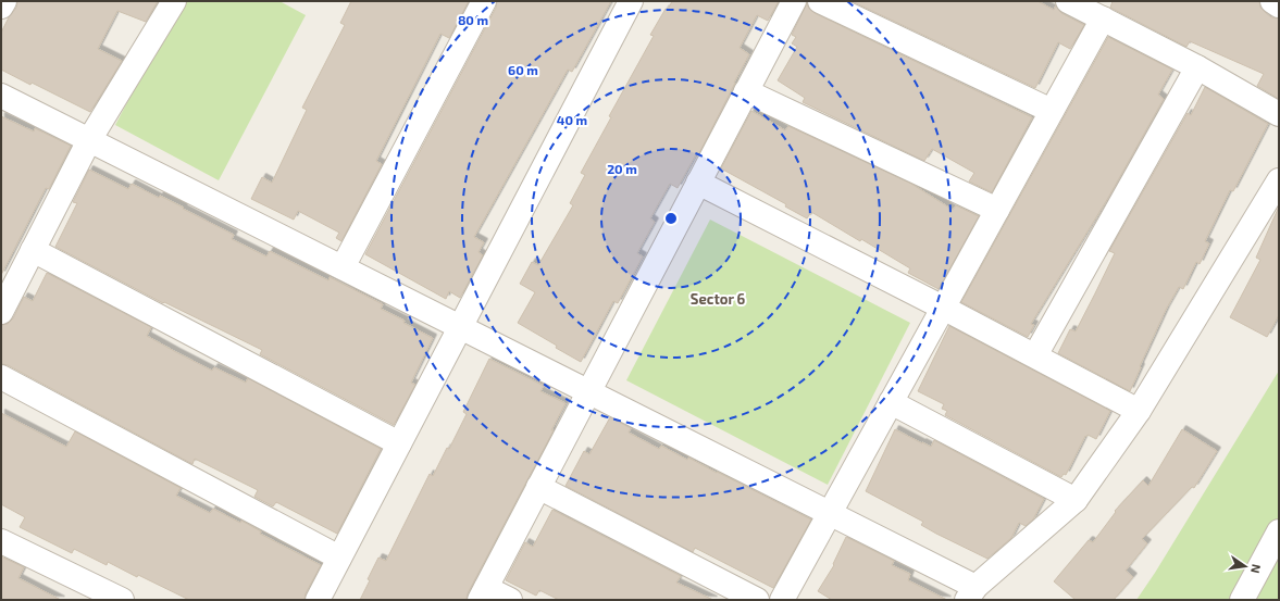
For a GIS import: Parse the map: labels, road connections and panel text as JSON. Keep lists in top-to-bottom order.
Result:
{
  "districts": ["Sector 6"],
  "north": "right",
  "rings": [
    "80 m",
    "60 m",
    "40 m",
    "20 m"
  ]
}
